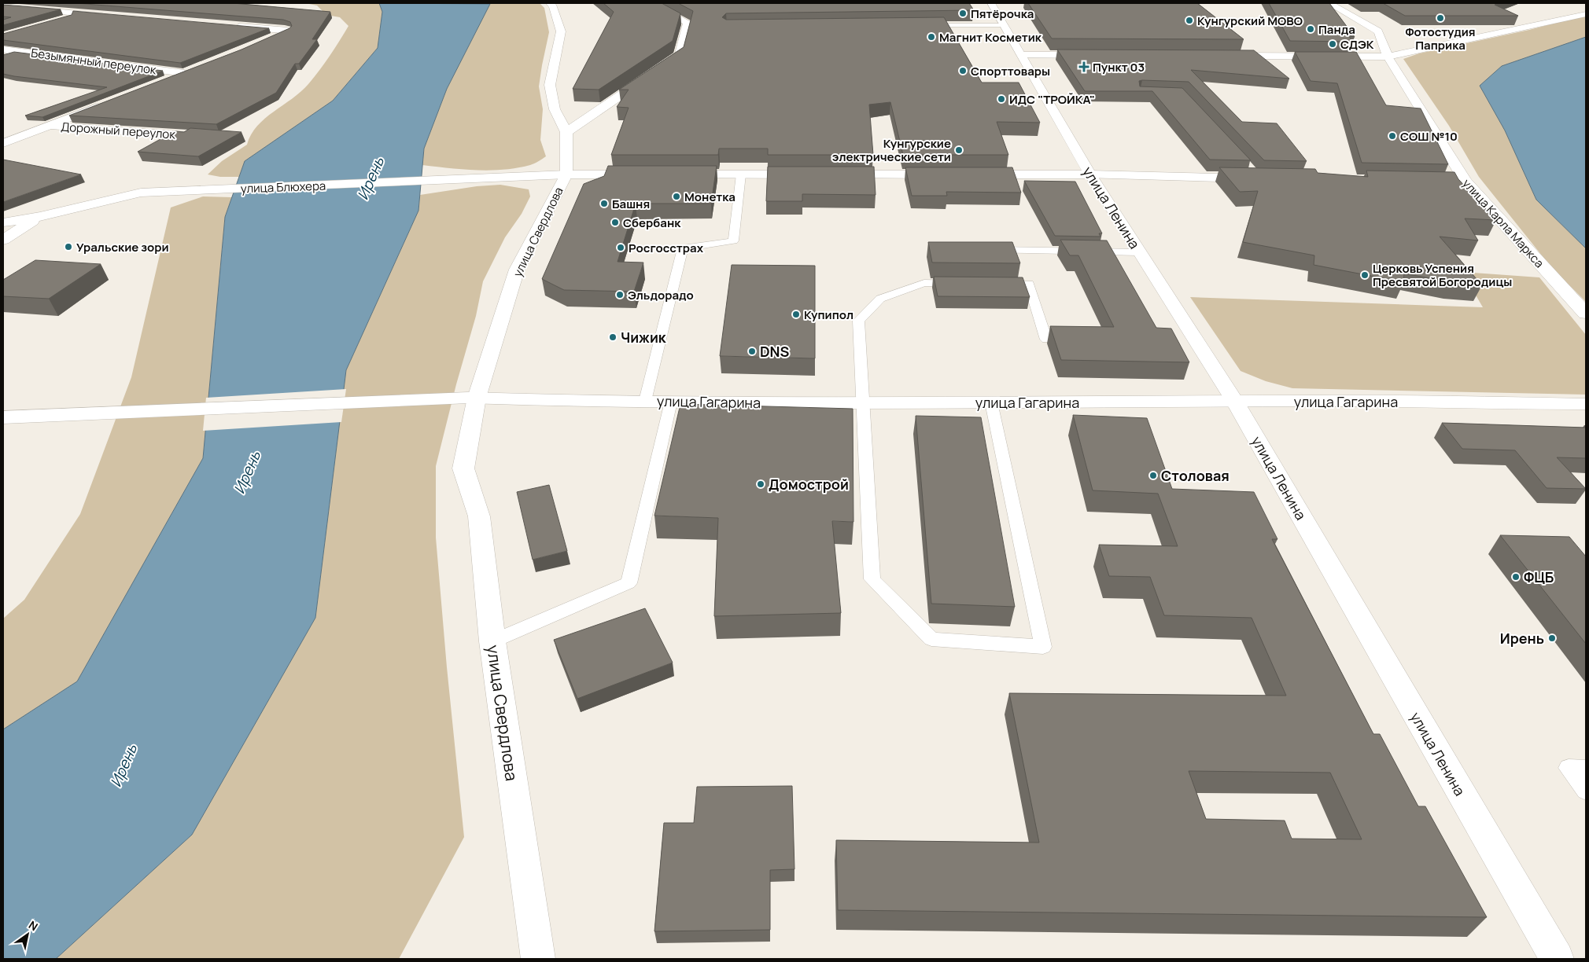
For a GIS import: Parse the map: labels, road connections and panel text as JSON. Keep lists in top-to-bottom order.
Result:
{
  "streets": {
    "street": [
      "Безымянный переулок",
      "Дорожный переулок",
      "улица Блюхера",
      "улица Ленина",
      "улица Карла Маркса",
      "улица Свердлова",
      "улица Гагарина"
    ]
  },
  "crossings": [
    ["улица Блюхера", "улица Свердлова"],
    ["улица Ленина", "улица Гагарина"],
    ["улица Свердлова", "улица Гагарина"]
  ],
  "water": ["Ирень"],
  "places": {
    "other": [
      "Пятёрочка",
      "Фотостудия Паприка",
      "Кунгурский МОВО",
      "Панда",
      "Магнит Косметик",
      "СДЭК",
      "Спорттовары",
      "ИДС \"ТРОЙКА\"",
      "СОШ №10",
      "Кунгурские электрические сети",
      "Монетка",
      "Башня",
      "Сбербанк",
      "Уральские зори",
      "Росгосстрах",
      "Церковь Успения Пресвятой Богородицы",
      "Эльдорадо",
      "Купипол",
      "Чижик",
      "DNS",
      "Столовая",
      "Домострой",
      "ФЦБ",
      "Ирень"
    ],
    "health": ["Пункт 03"]
  },
  "north": "top right"
}
